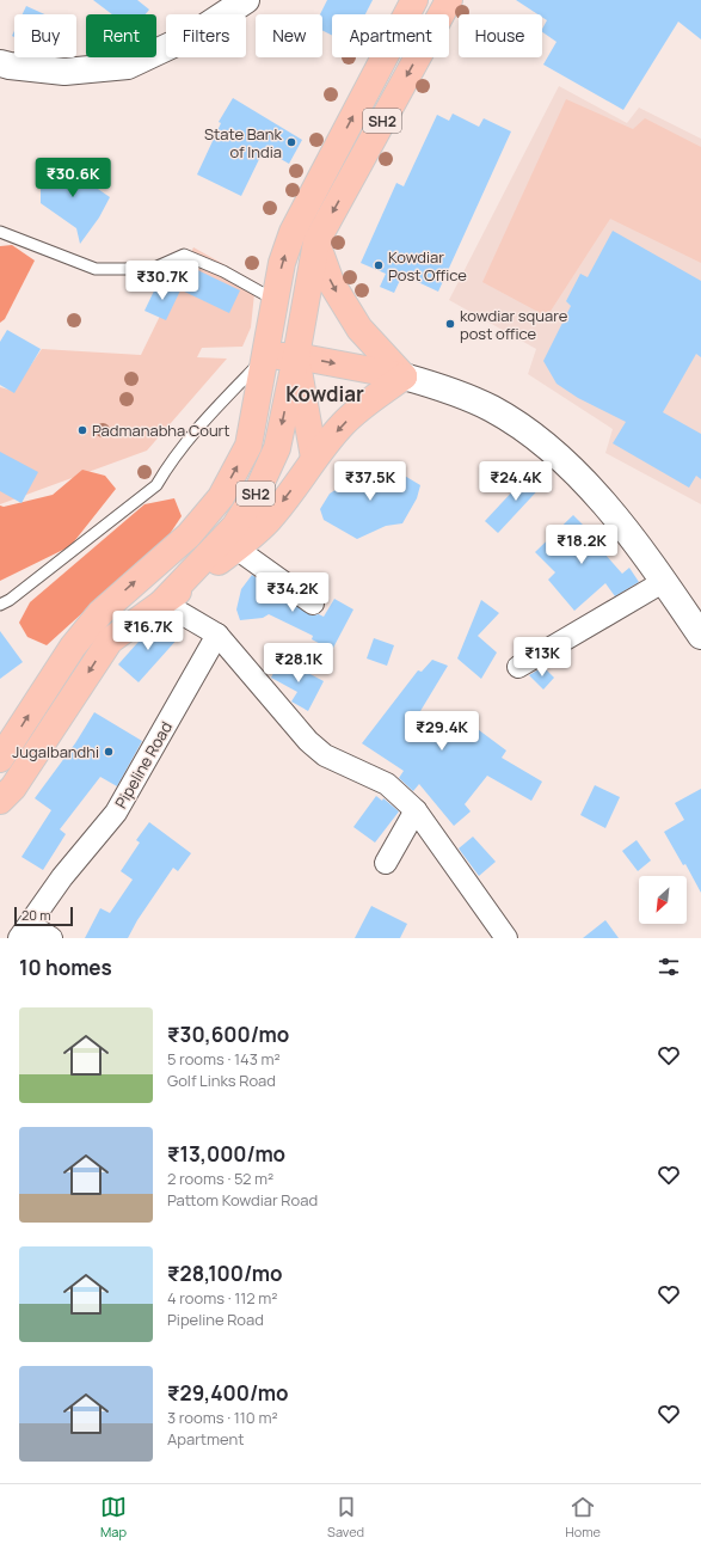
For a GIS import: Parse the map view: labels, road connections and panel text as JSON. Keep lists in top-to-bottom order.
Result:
{
  "streets": {
    "main road": ["SH2"],
    "street": ["Pipeline Road"]
  },
  "districts": ["Kowdiar"],
  "places": [
    "State Bank of India",
    "Kowdiar Post Office",
    "kowdiar square post office",
    "Padmanabha Court",
    "Jugalbandhi"
  ],
  "scale_bar": "20 m",
  "north": "bottom left",
  "page": {
    "chip": [
      "Buy",
      "Rent",
      "Filters",
      "New",
      "Apartment",
      "House"
    ],
    "price": [
      "₹30.6K",
      "₹30.7K",
      "₹37.5K",
      "₹24.4K",
      "₹18.2K",
      "₹34.2K",
      "₹16.7K",
      "₹13K",
      "₹28.1K",
      "₹29.4K"
    ],
    "scale": "20 m",
    "heading": "10 homes",
    "list": [
      {
        "name": "₹30,600/mo",
        "note": "5 rooms · 143 m² · Golf Links Road"
      },
      {
        "name": "₹13,000/mo",
        "note": "2 rooms · 52 m² · Pattom Kowdiar Road"
      },
      {
        "name": "₹28,100/mo",
        "note": "4 rooms · 112 m² · Pipeline Road"
      },
      {
        "name": "₹29,400/mo",
        "note": "3 rooms · 110 m² · Apartment"
      }
    ],
    "tabs": ["Map", "Saved", "Home"]
  }
}
